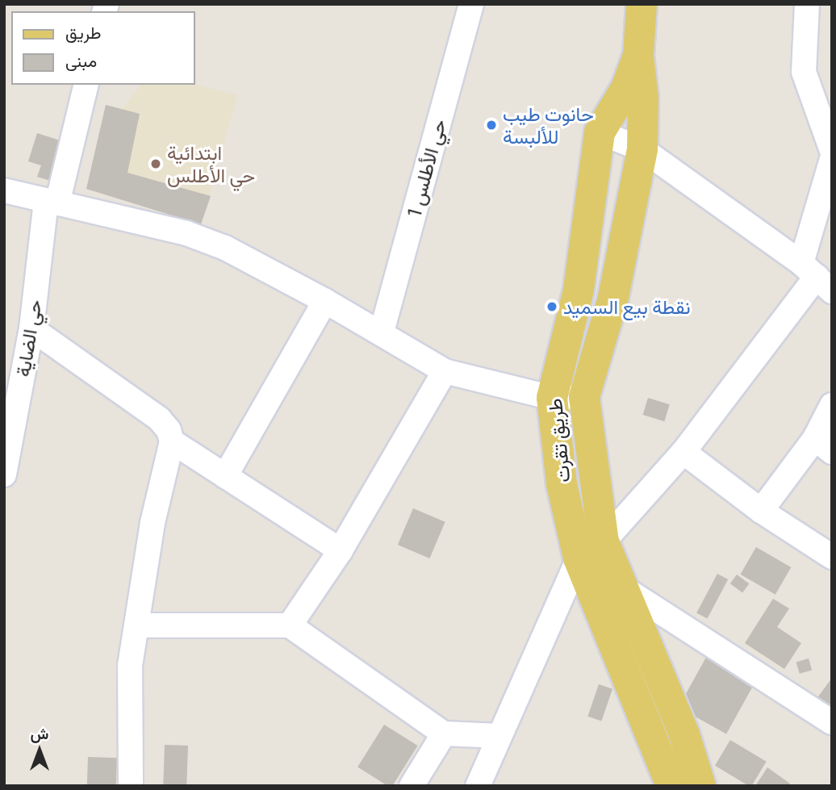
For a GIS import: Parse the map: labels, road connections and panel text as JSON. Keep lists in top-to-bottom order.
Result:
{
  "streets": {
    "main road": ["طريق تقرت"],
    "street": ["حي الأطلس 1", "حي الضاية"]
  },
  "places": ["حانوت طيب للألبسة", "ابتدائية حي الأطلس", "نقطة بيع السميد"],
  "legend": ["طريق", "مبنى"],
  "north": "top"
}
